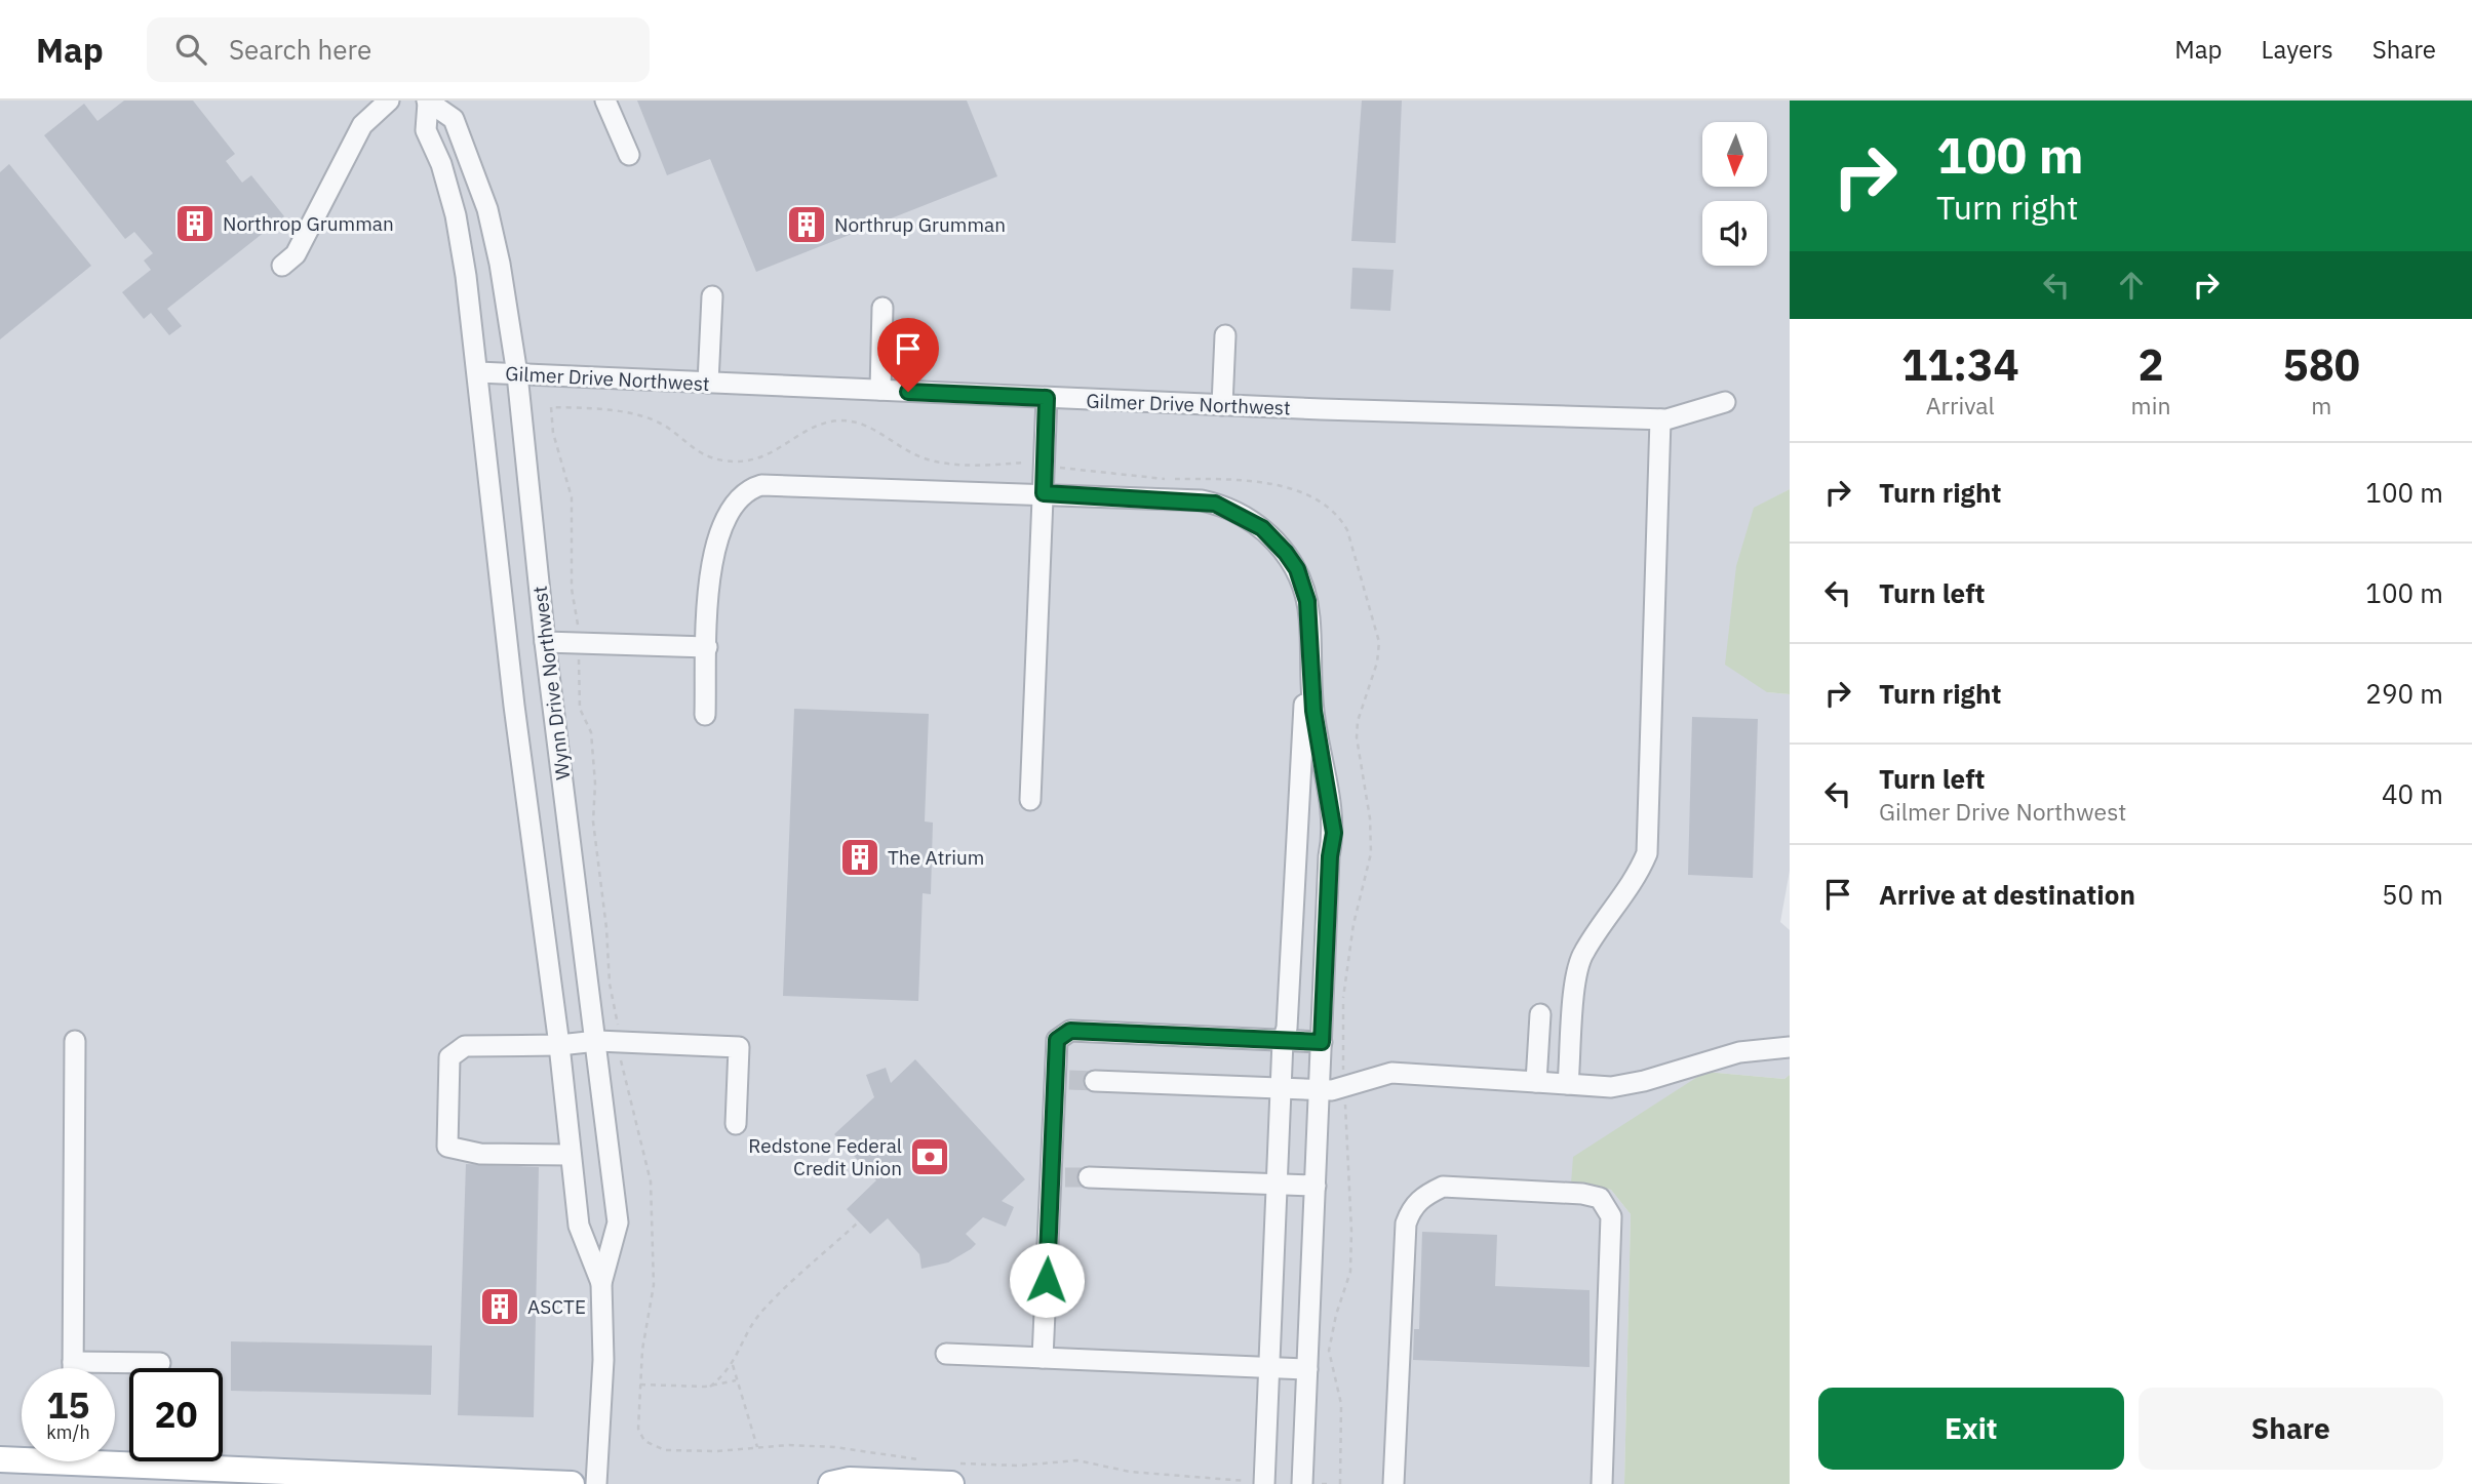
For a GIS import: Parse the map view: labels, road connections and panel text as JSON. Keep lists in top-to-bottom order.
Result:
{
  "streets": {
    "street": ["Gilmer Drive Northwest", "Wynn Drive Northwest"]
  },
  "crossings": [
    ["Gilmer Drive Northwest", "Wynn Drive Northwest"]
  ],
  "places": {
    "building": [
      "Northrop Grumman",
      "Northrup Grumman",
      "The Atrium",
      "ASCTE"
    ],
    "bank": ["Redstone Federal Credit Union"]
  },
  "north": "bottom",
  "page": {
    "header": "Map",
    "search": "Search here",
    "nav": ["Map", "Layers", "Share"],
    "turn": ["100 m", "Turn right"],
    "eta": [
      "11:34",
      "Arrival",
      "2",
      "min",
      "580",
      "m"
    ],
    "list": [
      {
        "name": "Turn right",
        "value": "100 m"
      },
      {
        "name": "Turn left",
        "value": "100 m"
      },
      {
        "name": "Turn right",
        "value": "290 m"
      },
      {
        "name": "Turn left",
        "note": "Gilmer Drive Northwest",
        "value": "40 m"
      },
      {
        "name": "Arrive at destination",
        "value": "50 m"
      }
    ],
    "speed": "15 km/h",
    "limit": "20",
    "buttons": ["Exit", "Share"]
  }
}
